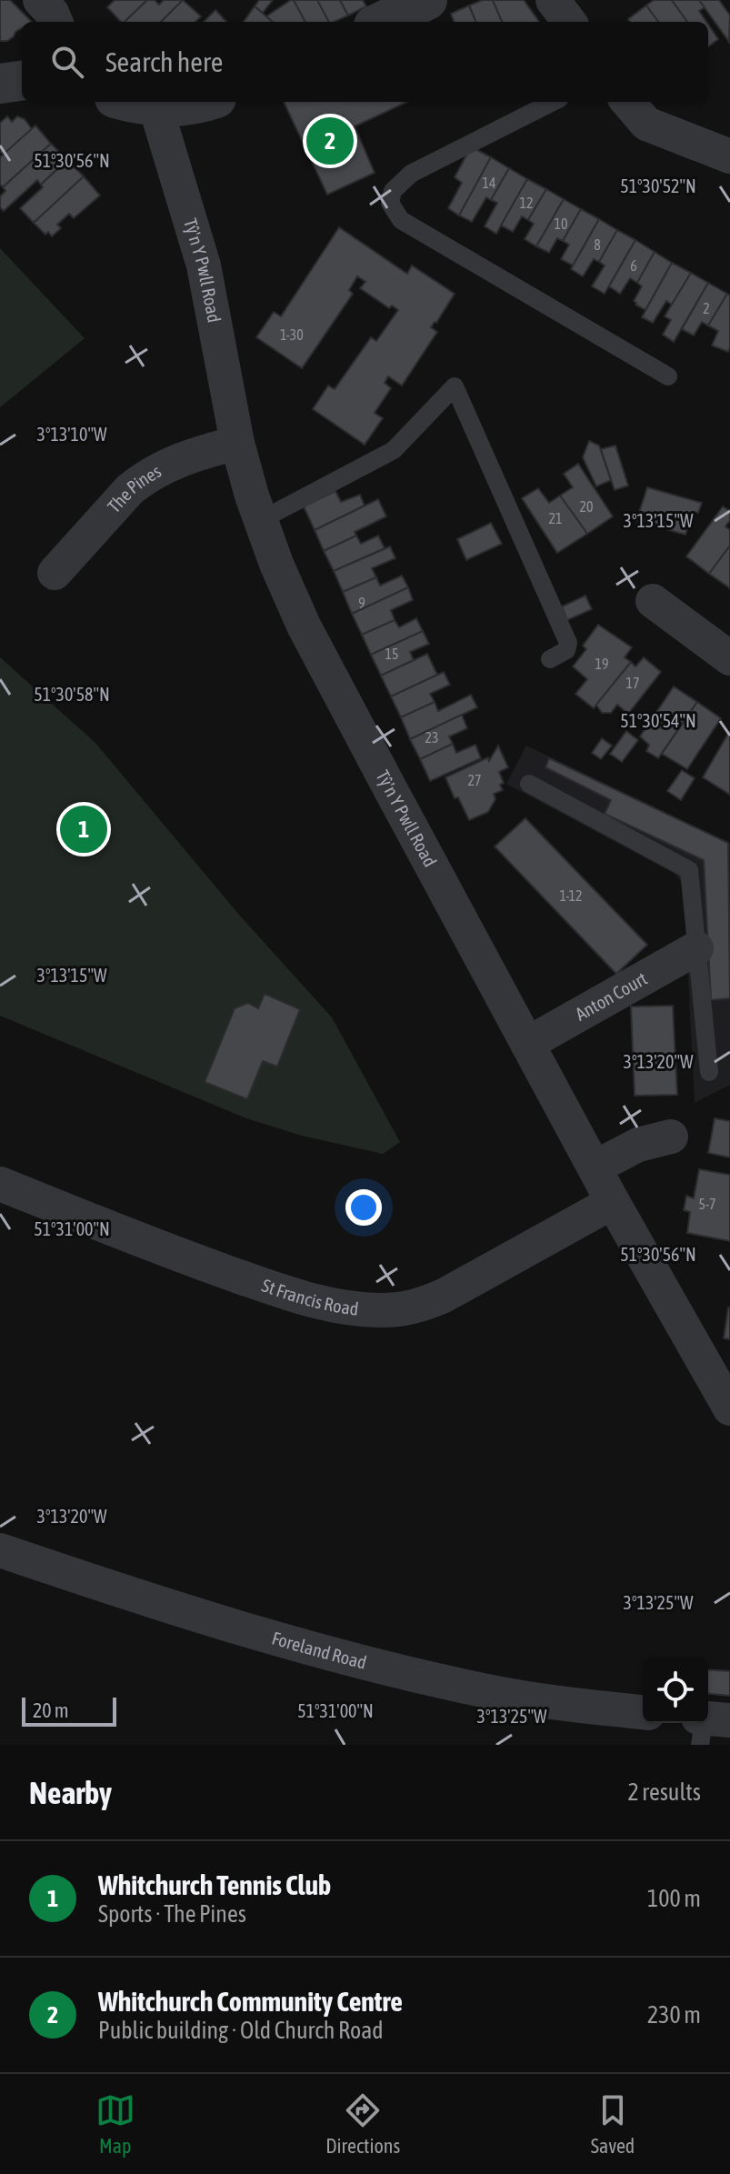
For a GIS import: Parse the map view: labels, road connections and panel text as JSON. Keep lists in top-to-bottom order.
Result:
{
  "streets": {
    "street": [
      "Tŷ'n Y Pwll Road",
      "The Pines",
      "Anton Court",
      "St Francis Road",
      "Foreland Road"
    ]
  },
  "crossings": [
    ["Tŷ'n Y Pwll Road", "The Pines"],
    ["Tŷ'n Y Pwll Road", "Anton Court"],
    ["Tŷ'n Y Pwll Road", "St Francis Road"]
  ],
  "house_numbers": [
    "14",
    "12",
    "10",
    "8",
    "6",
    "2",
    "1-30",
    "20",
    "21",
    "9",
    "15",
    "19",
    "17",
    "23",
    "27",
    "1-12",
    "5-7"
  ],
  "scale_bar": "20 m",
  "page": {
    "search": "Search here",
    "pins": ["2", "1"],
    "scale": "20 m",
    "heading": ["Nearby", "2 results"],
    "list": [
      {
        "mark": "1",
        "name": "Whitchurch Tennis Club",
        "note": "Sports · The Pines",
        "value": "100 m"
      },
      {
        "mark": "2",
        "name": "Whitchurch Community Centre",
        "note": "Public building · Old Church Road",
        "value": "230 m"
      }
    ],
    "nav": ["Map", "Directions", "Saved"]
  },
  "coordinates": [
    "51°30'56\"N",
    "51°30'52\"N",
    "3°13'10\"W",
    "3°13'15\"W",
    "51°30'58\"N",
    "51°30'54\"N",
    "3°13'20\"W",
    "51°31'00\"N",
    "3°13'25\"W"
  ]
}
